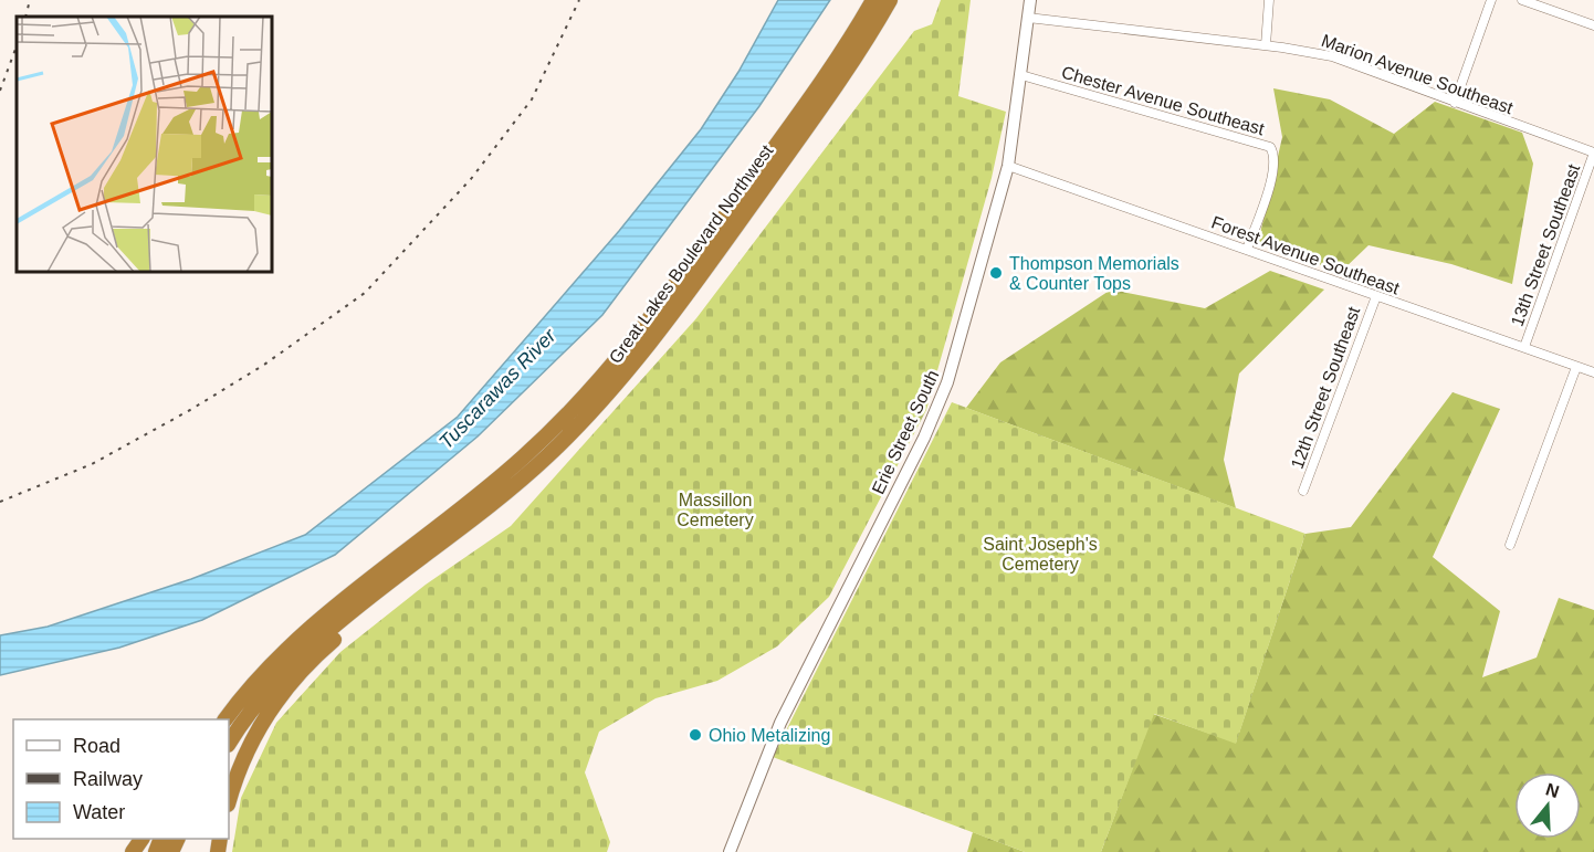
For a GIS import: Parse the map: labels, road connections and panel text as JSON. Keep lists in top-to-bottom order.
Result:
{
  "streets": {
    "highway": ["Great Lakes Boulevard Northwest"],
    "main road": ["Erie Street South"],
    "street": [
      "Marion Avenue Southeast",
      "Chester Avenue Southeast",
      "13th Street Southeast",
      "Forest Avenue Southeast",
      "12th Street Southeast"
    ]
  },
  "crossings": [
    ["Marion Avenue Southeast", "13th Street Southeast"],
    ["Marion Avenue Southeast", "Erie Street South"],
    ["Chester Avenue Southeast", "Forest Avenue Southeast"],
    ["Chester Avenue Southeast", "Erie Street South"],
    ["13th Street Southeast", "Forest Avenue Southeast"],
    ["Forest Avenue Southeast", "12th Street Southeast"],
    ["Forest Avenue Southeast", "Erie Street South"]
  ],
  "water": ["Tuscarawas River"],
  "parks": ["Massillon Cemetery", "Saint Joseph's Cemetery"],
  "places": ["Thompson Memorials & Counter Tops", "Ohio Metalizing"],
  "legend": ["Road", "Railway", "Water"],
  "north": "top"
}
